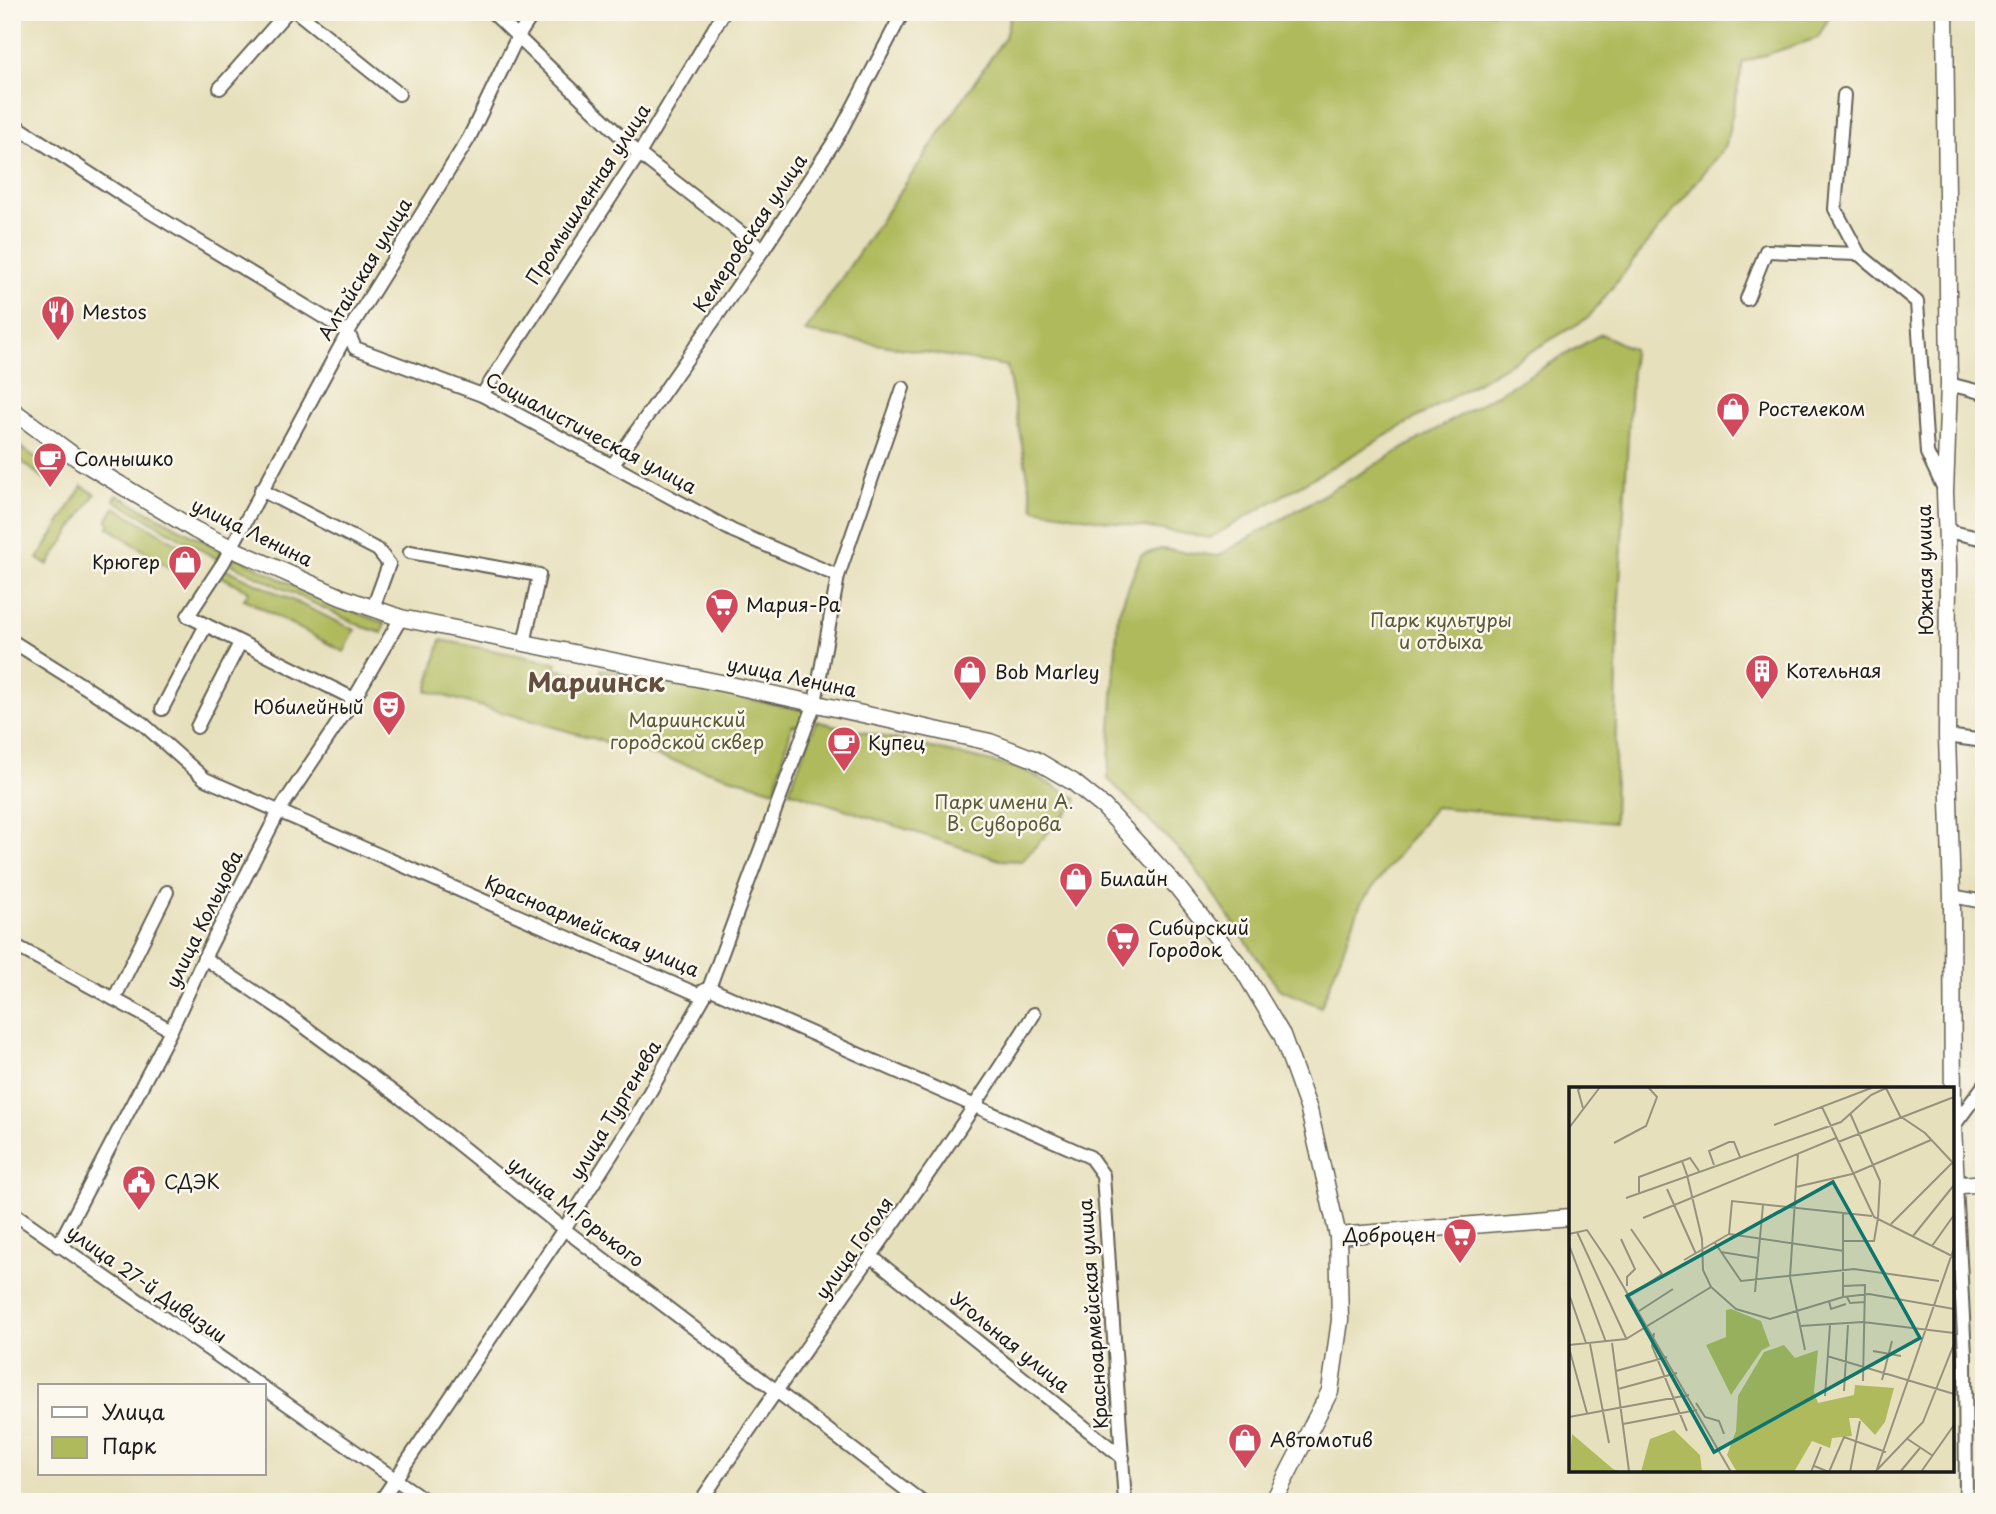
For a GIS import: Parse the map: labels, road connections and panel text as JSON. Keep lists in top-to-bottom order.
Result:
{
  "streets": {
    "main road": ["улица Ленина", "Южная улица"],
    "street": [
      "Промышленная улица",
      "Кемеровская улица",
      "Алтайская улица",
      "Социалистическая улица",
      "улица Кольцова",
      "Красноармейская улица",
      "улица Тургенева",
      "улица М.Горького",
      "улица Гоголя",
      "улица 27-й Дивизии",
      "Угольная улица"
    ]
  },
  "crossings": [
    ["Промышленная улица", "Социалистическая улица"],
    ["Кемеровская улица", "Социалистическая улица"],
    ["Алтайская улица", "Социалистическая улица"],
    ["Алтайская улица", "улица Ленина"],
    ["Социалистическая улица", "улица Тургенева"],
    ["улица Ленина", "улица Кольцова"],
    ["улица Ленина", "улица Тургенева"],
    ["улица Кольцова", "Красноармейская улица"],
    ["улица Кольцова", "улица М.Горького"],
    ["улица Кольцова", "улица 27-й Дивизии"],
    ["Красноармейская улица", "улица Тургенева"],
    ["Красноармейская улица", "улица Гоголя"],
    ["Красноармейская улица", "Угольная улица"],
    ["улица Тургенева", "улица М.Горького"],
    ["улица Тургенева", "улица 27-й Дивизии"],
    ["улица М.Горького", "улица Гоголя"],
    ["улица Гоголя", "Угольная улица"]
  ],
  "districts": ["Мариинск"],
  "parks": ["Парк культуры и отдыха", "Мариинский городской сквер", "Парк имени А. В. Суворова"],
  "places": {
    "restaurant": ["Mestos"],
    "shop": [
      "Ростелеком",
      "Крюгер",
      "Bob Marley",
      "Билайн",
      "Автомотив"
    ],
    "cafe": ["Солнышко", "Купец"],
    "supermarket": ["Мария-Ра", "Сибирский Городок", "Доброцен"],
    "building": ["Котельная"],
    "theatre": ["Юбилейный"],
    "public building": ["СДЭК"]
  },
  "legend": ["Улица", "Парк"]
}
